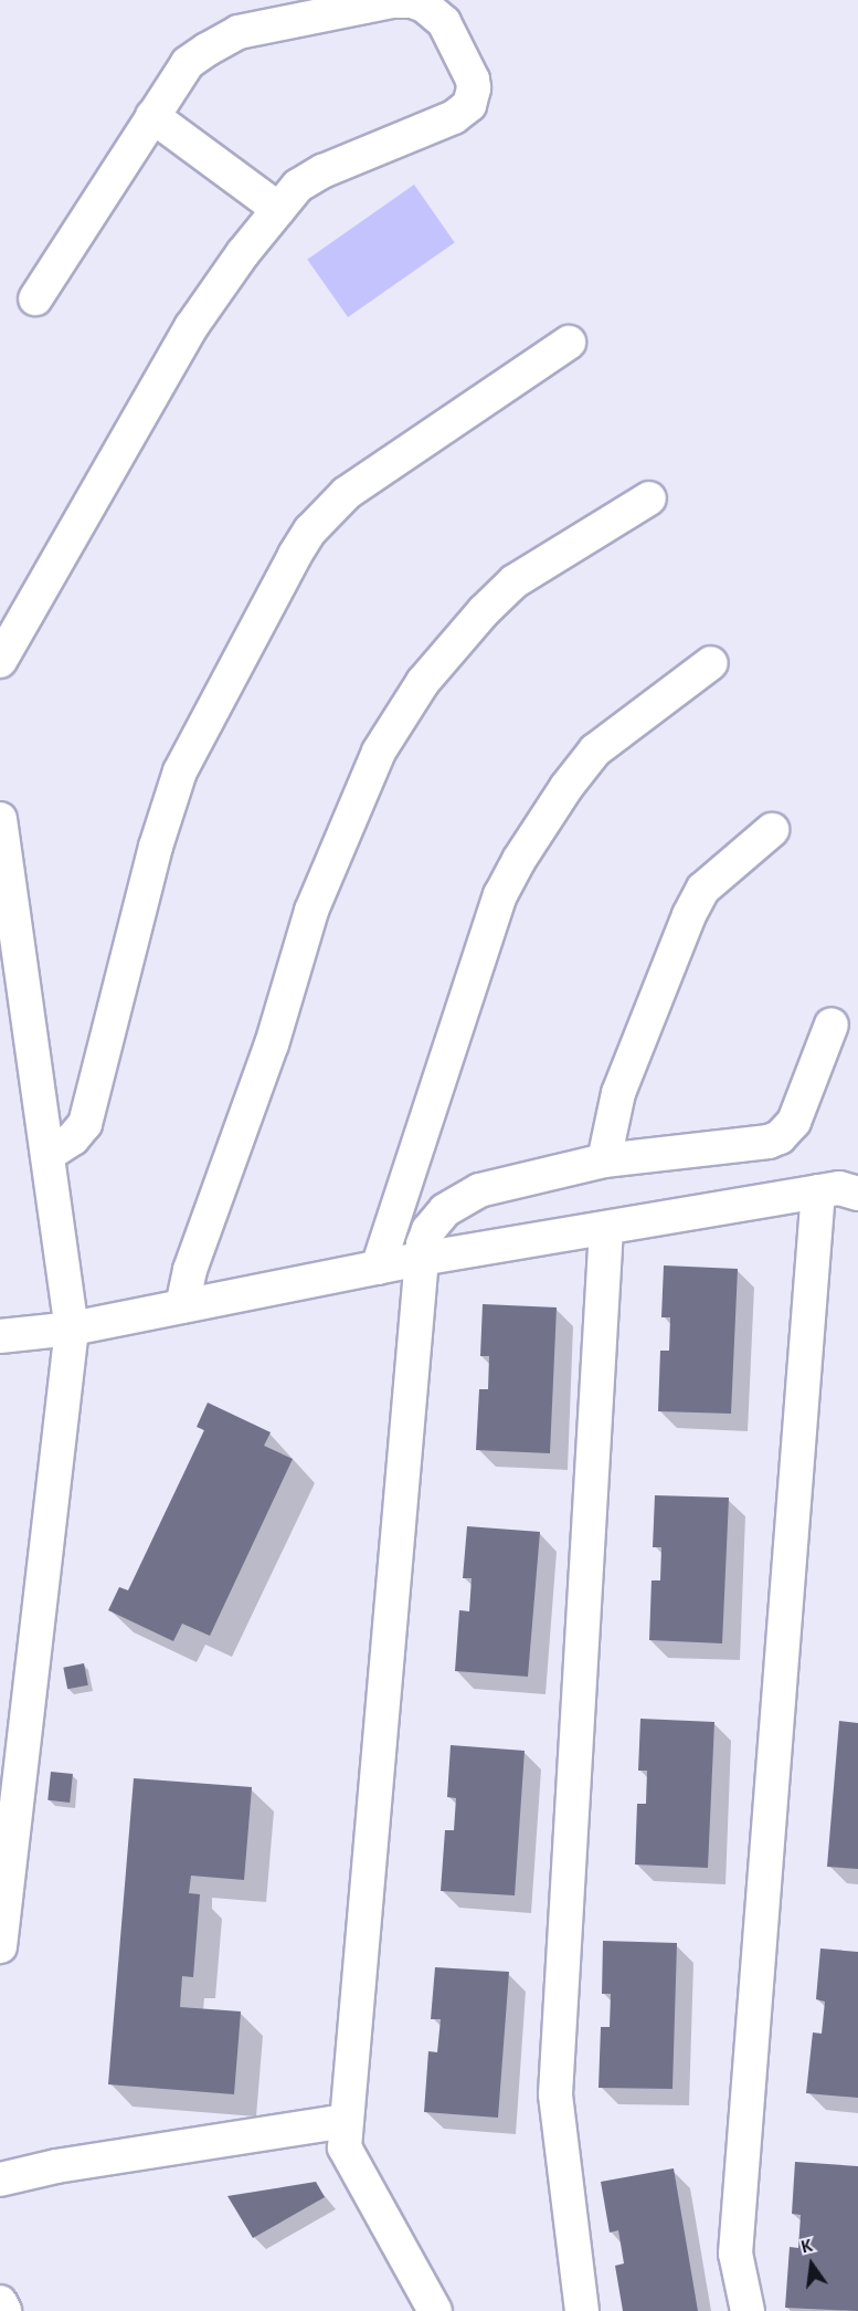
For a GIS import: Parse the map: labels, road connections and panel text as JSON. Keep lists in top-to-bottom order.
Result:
{
  "north": "top"
}
